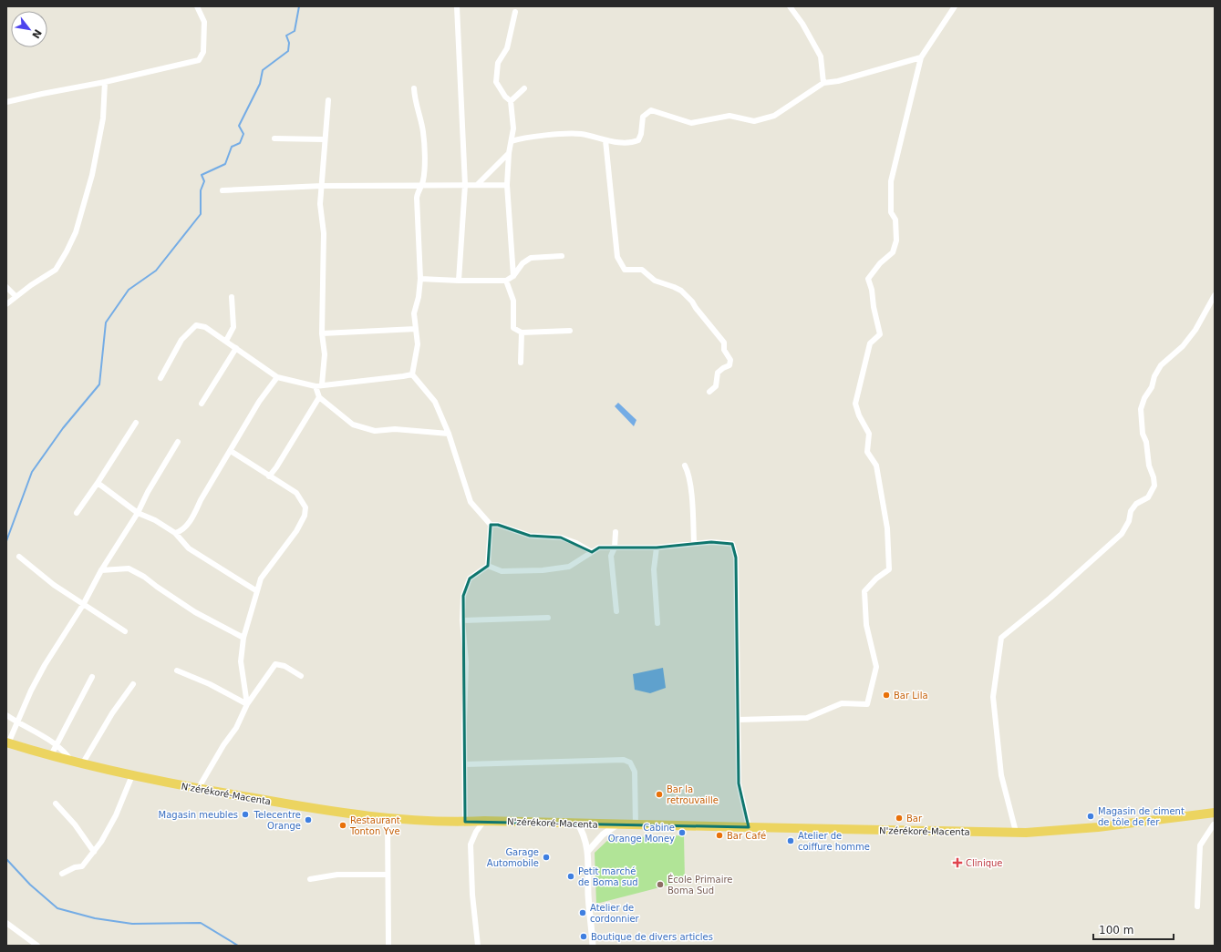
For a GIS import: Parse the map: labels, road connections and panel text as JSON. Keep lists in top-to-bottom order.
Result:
{
  "streets": {
    "highway": ["N'zérékoré-Macenta"]
  },
  "places": {
    "other": [
      "Bar Lila",
      "Bar la retrouvaille",
      "Magasin meubles",
      "Magasin de ciment de tôle de fer",
      "Bar",
      "Telecentre Orange",
      "Restaurant Tonton Yve",
      "Cabine Orange Money",
      "Bar Café",
      "Atelier de coiffure homme",
      "Garage Automobile",
      "Petit marché de Boma sud",
      "École Primaire Boma Sud",
      "Atelier de cordonnier",
      "Boutique de divers articles"
    ],
    "health": ["Clinique"]
  },
  "scale_bar": "100 m",
  "north": "bottom right"
}
